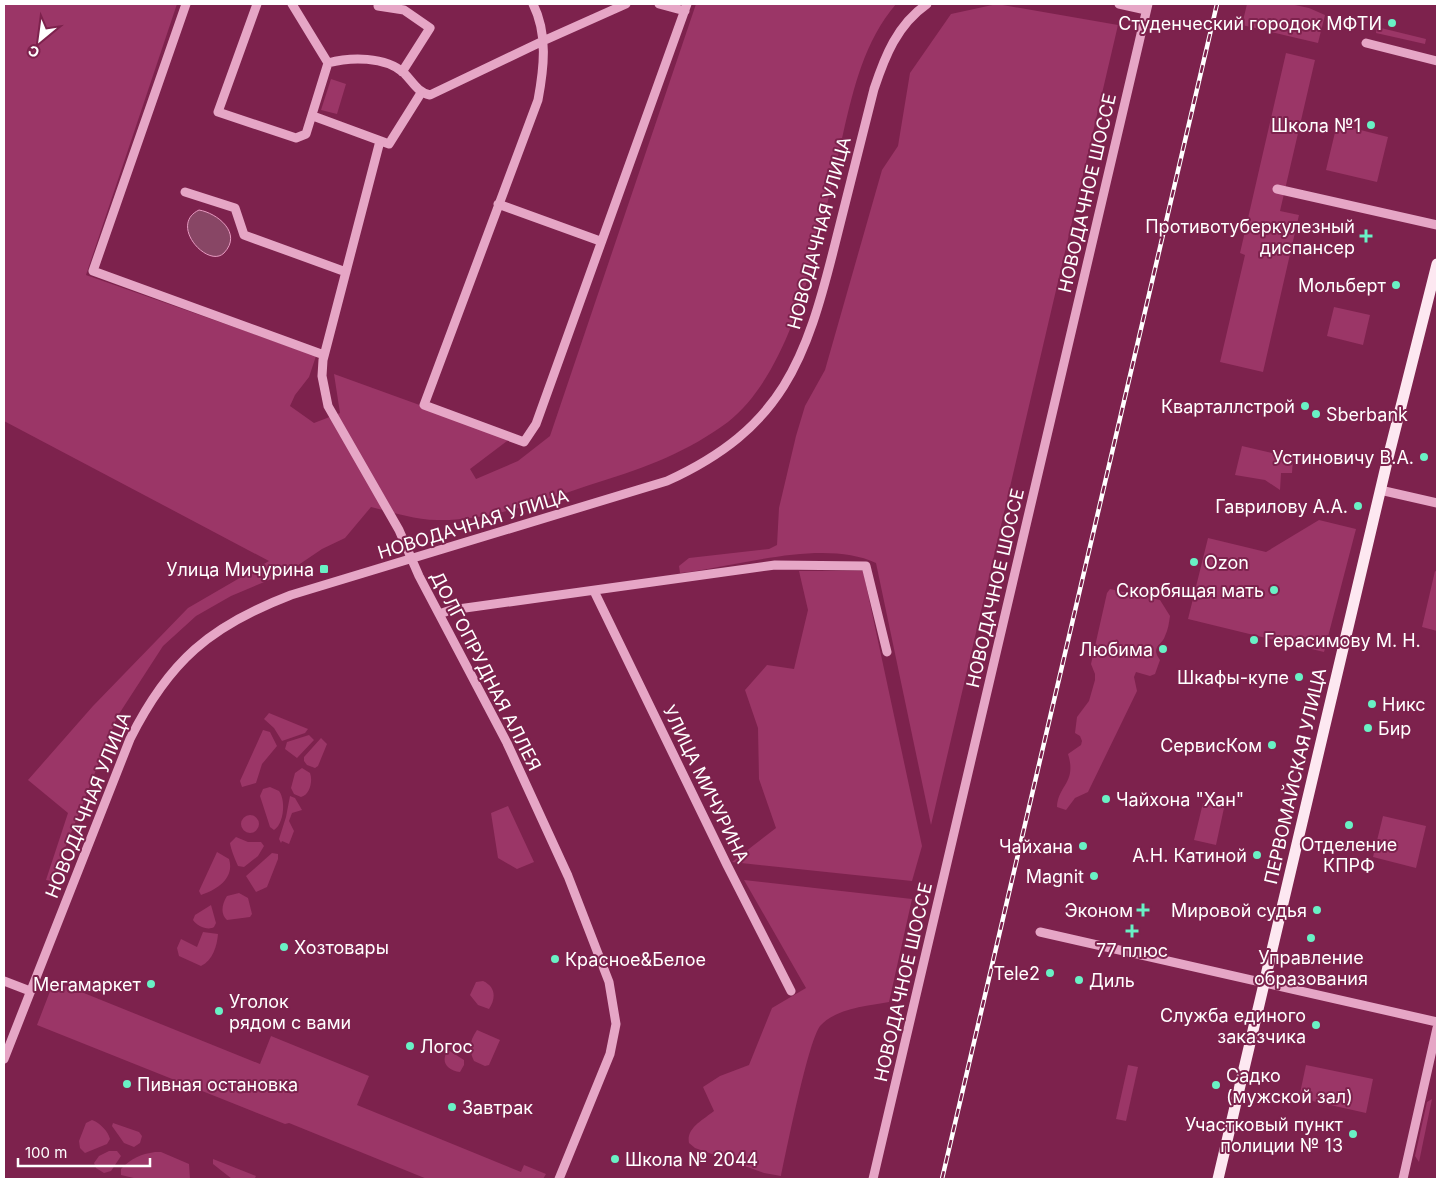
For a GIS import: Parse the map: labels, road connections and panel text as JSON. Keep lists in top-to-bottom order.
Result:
{
  "streets": {
    "main road": ["ПЕРВОМАЙСКАЯ УЛИЦА"],
    "street": [
      "НОВОДАЧНОЕ ШОССЕ",
      "НОВОДАЧНАЯ УЛИЦА",
      "ДОЛГОПРУДНАЯ АЛЛЕЯ",
      "УЛИЦА МИЧУРИНА"
    ]
  },
  "crossings": [
    ["НОВОДАЧНАЯ УЛИЦА", "ДОЛГОПРУДНАЯ АЛЛЕЯ"]
  ],
  "places": {
    "other": [
      "Студенческий городок МФТИ",
      "Школа №1",
      "Мольберт",
      "Кварталлстрой",
      "Sberbank",
      "Устиновичу В.А.",
      "Гаврилову А.А.",
      "Ozon",
      "Скорбящая мать",
      "Герасимову М. Н.",
      "Любима",
      "Шкафы-купе",
      "Никс",
      "Бир",
      "СервисКом",
      "Чайхона \"Хан\"",
      "Отделение КПРФ",
      "Чайхана",
      "А.Н. Катиной",
      "Magnit",
      "Мировой судья",
      "Управление образования",
      "Хозтовары",
      "Красное&Белое",
      "Tele2",
      "Диль",
      "Мегамаркет",
      "Уголок рядом с вами",
      "Служба единого заказчика",
      "Логос",
      "Пивная остановка",
      "Садко (мужской зал)",
      "Завтрак",
      "Участковый пункт полиции № 13",
      "Школа № 2044"
    ],
    "health": ["Противотуберкулезный диспансер", "Эконом", "77 плюс"],
    "transit": ["Улица Мичурина"]
  },
  "scale_bar": "100 m",
  "north": "bottom left"
}
